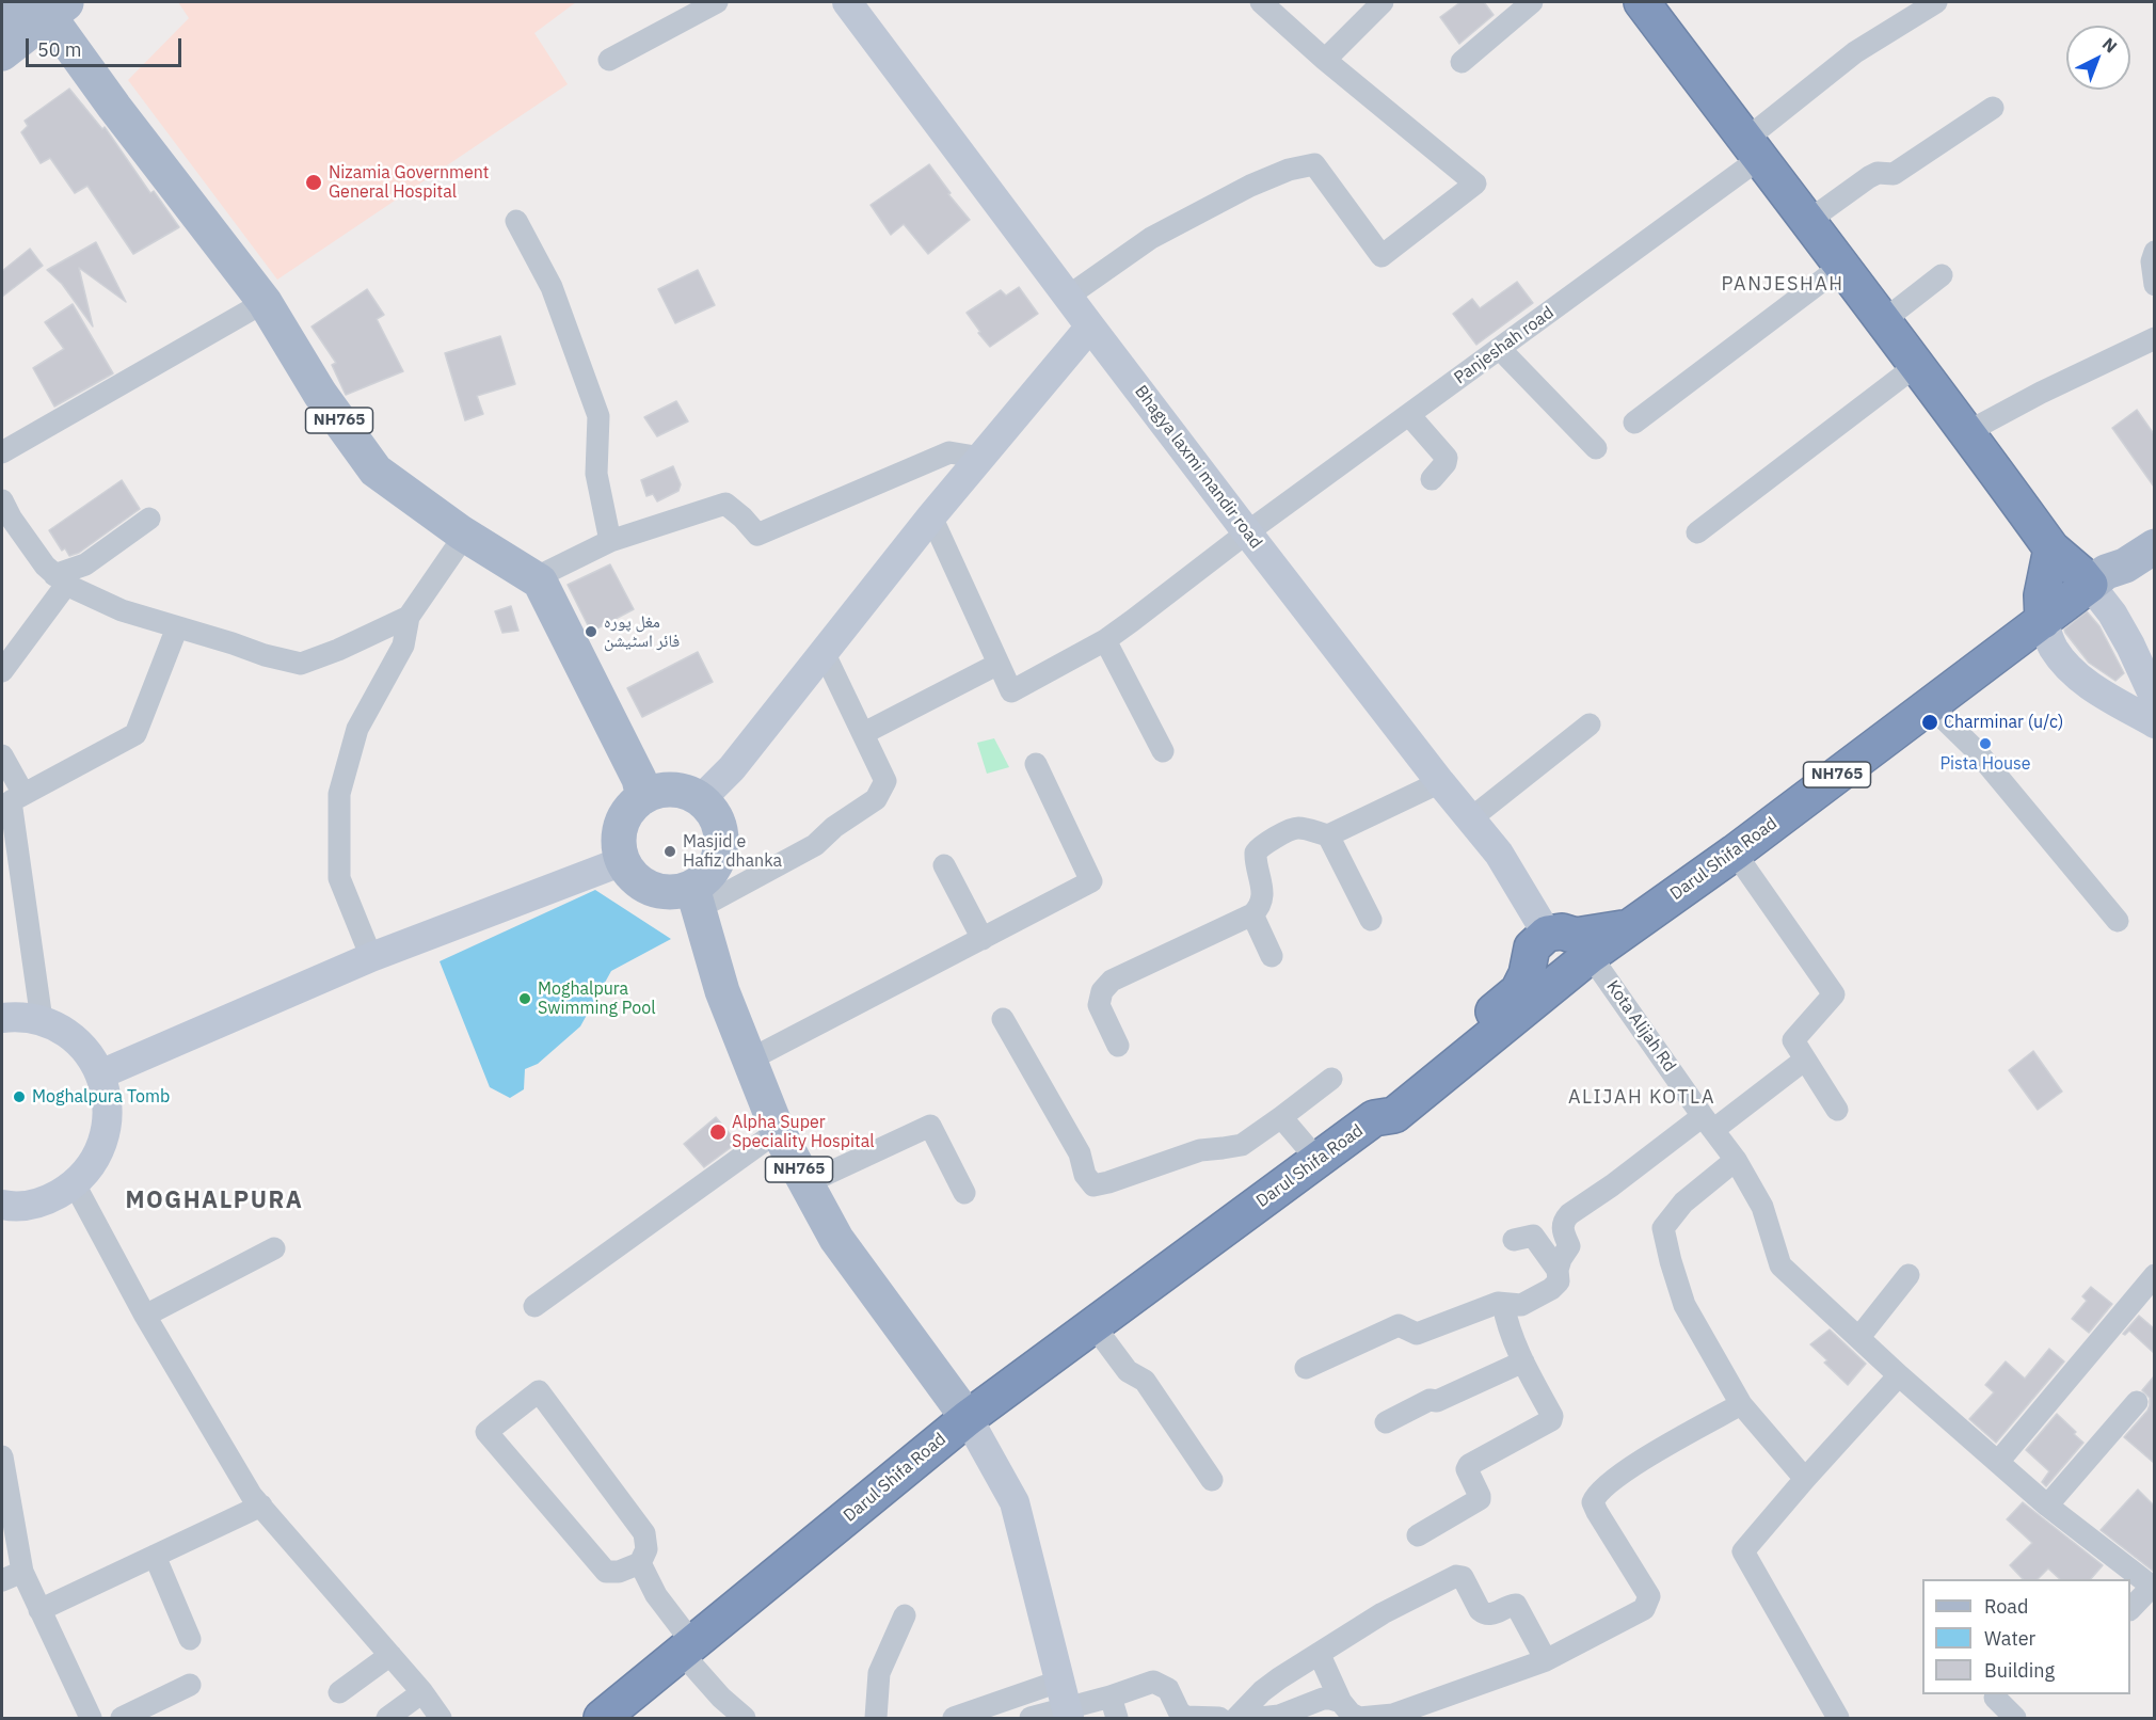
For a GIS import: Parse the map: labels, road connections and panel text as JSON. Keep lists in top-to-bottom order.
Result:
{
  "streets": {
    "highway": ["NH765", "Darul Shifa Road"],
    "street": ["Panjeshah road", "Bhagya laxmi mandir road", "Kota Alijah Rd"]
  },
  "crossings": [
    ["Panjeshah road", "Bhagya laxmi mandir road"],
    ["NH765", "Bhagya laxmi mandir road"],
    ["NH765", "Darul Shifa Road"],
    ["NH765", "Kota Alijah Rd"],
    ["Bhagya laxmi mandir road", "Darul Shifa Road"],
    ["Bhagya laxmi mandir road", "Kota Alijah Rd"],
    ["Darul Shifa Road", "Kota Alijah Rd"]
  ],
  "districts": ["PANJESHAH", "ALIJAH KOTLA", "MOGHALPURA"],
  "places": [
    "Nizamia Government General Hospital",
    "مغل پورہ فائر اسٹیشن",
    "Charminar (u/c)",
    "Pista House",
    "Masjid e Hafiz dhanka",
    "Moghalpura Swimming Pool",
    "Moghalpura Tomb",
    "Alpha Super Speciality Hospital"
  ],
  "legend": ["Road", "Water", "Building"],
  "scale_bar": "50 m",
  "north": "top right"
}
